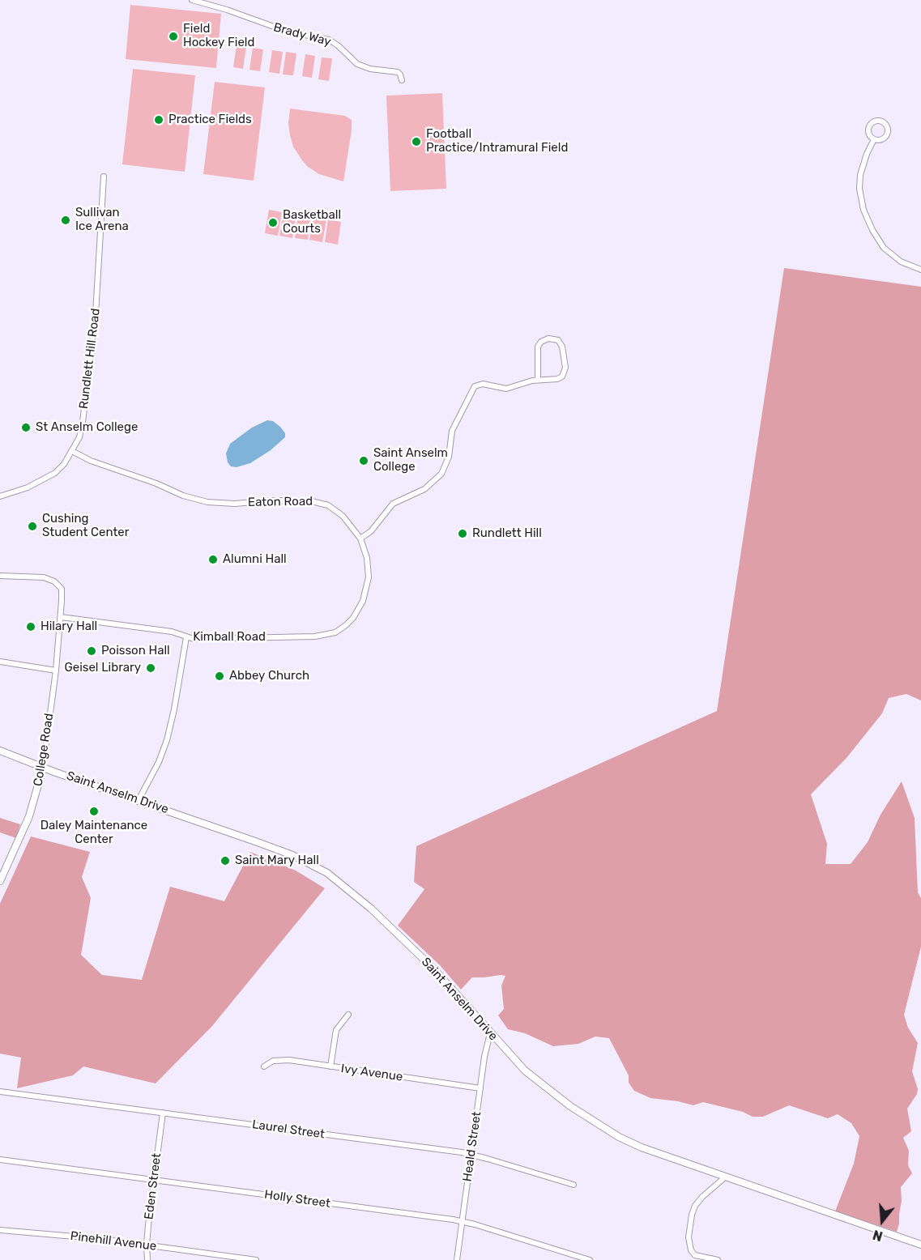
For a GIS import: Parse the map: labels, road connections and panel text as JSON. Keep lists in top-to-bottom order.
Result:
{
  "streets": {
    "street": [
      "Brady Way",
      "Rundlett Hill Road",
      "Eaton Road",
      "Kimball Road",
      "College Road",
      "Saint Anselm Drive",
      "Ivy Avenue",
      "Laurel Street",
      "Heald Street",
      "Eden Street",
      "Holly Street",
      "Pinehill Avenue"
    ]
  },
  "crossings": [
    ["Rundlett Hill Road", "Eaton Road"],
    ["Eaton Road", "Kimball Road"],
    ["Kimball Road", "Saint Anselm Drive"],
    ["College Road", "Saint Anselm Drive"],
    ["Saint Anselm Drive", "Heald Street"],
    ["Ivy Avenue", "Heald Street"],
    ["Laurel Street", "Heald Street"],
    ["Laurel Street", "Eden Street"],
    ["Heald Street", "Holly Street"],
    ["Eden Street", "Holly Street"],
    ["Eden Street", "Pinehill Avenue"]
  ],
  "places": [
    "Field Hockey Field",
    "Practice Fields",
    "Football Practice/Intramural Field",
    "Sullivan Ice Arena",
    "Basketball Courts",
    "St Anselm College",
    "Saint Anselm College",
    "Cushing Student Center",
    "Rundlett Hill",
    "Alumni Hall",
    "Hilary Hall",
    "Poisson Hall",
    "Geisel Library",
    "Abbey Church",
    "Daley Maintenance Center",
    "Saint Mary Hall"
  ],
  "north": "bottom"
}
